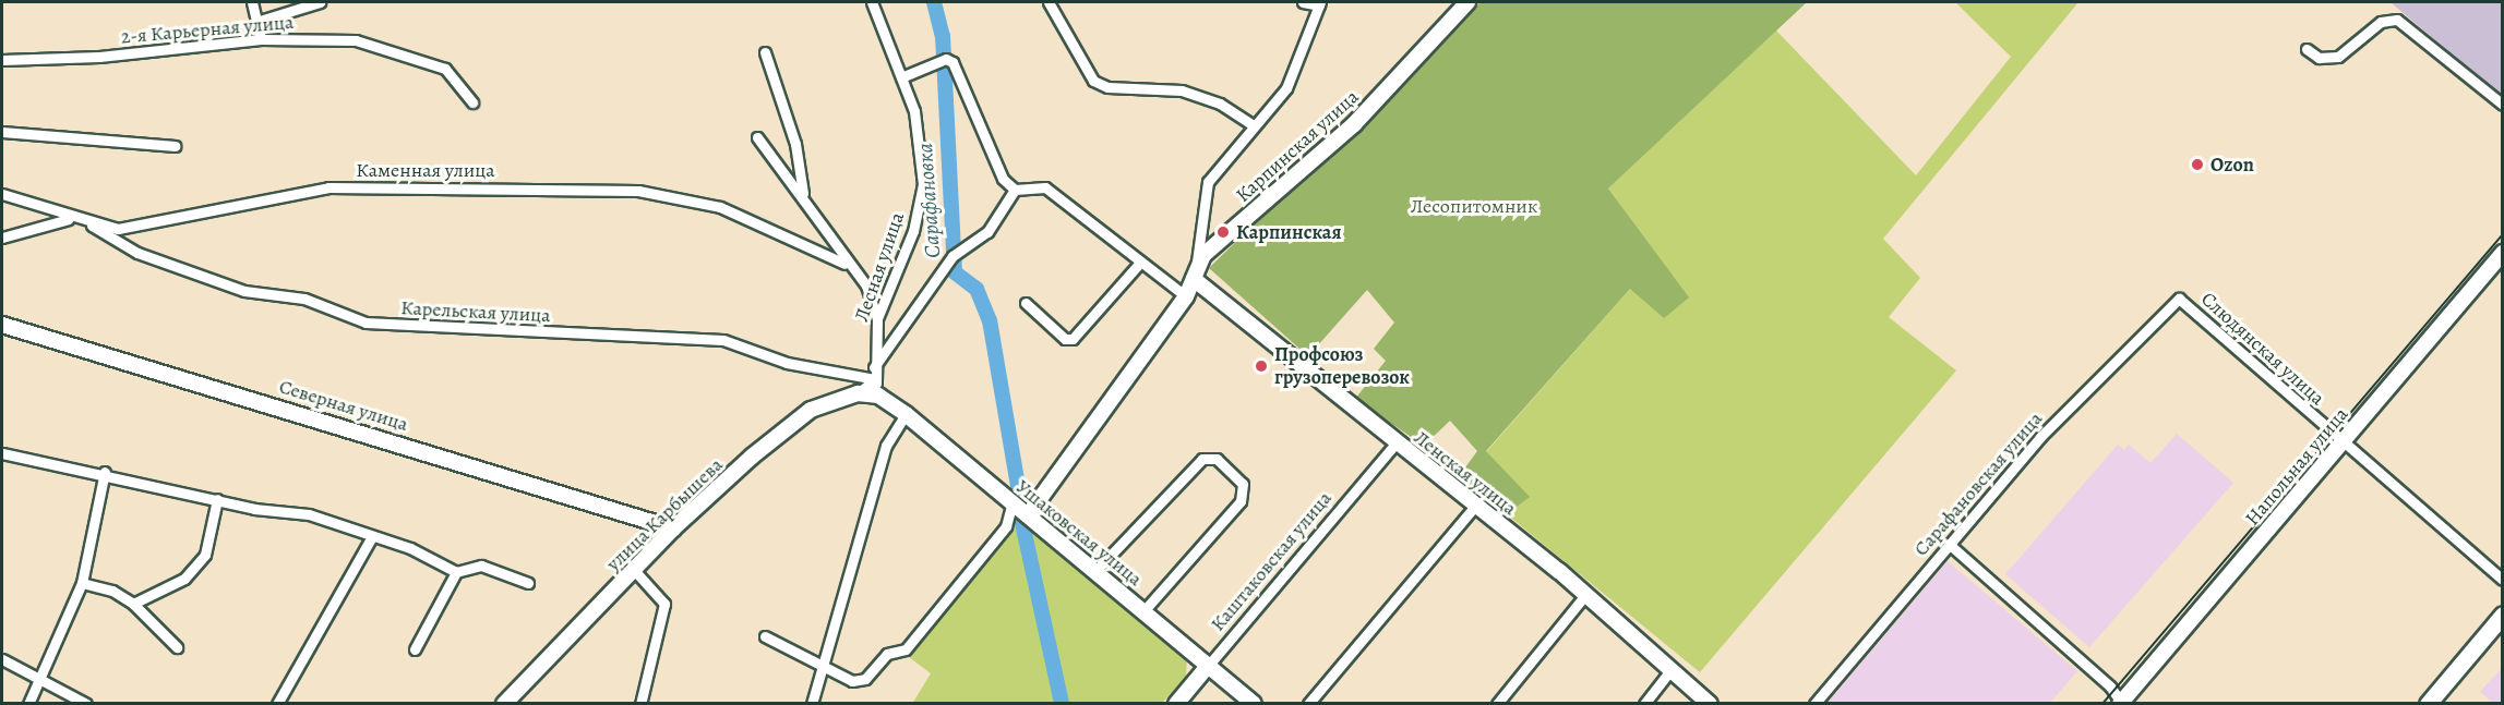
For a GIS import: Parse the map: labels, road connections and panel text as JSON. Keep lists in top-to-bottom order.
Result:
{
  "streets": {
    "street": [
      "2-я Карьерная улица",
      "Карпинская улица",
      "Каменная улица",
      "Лесная улица",
      "Карельская улица",
      "Слюдянская улица",
      "Северная улица",
      "Напольная улица",
      "Ленская улица",
      "Сарафановская улица",
      "улица Карбышева",
      "Ушаковская улица",
      "Каштаковская улица"
    ]
  },
  "crossings": [
    ["Карпинская улица", "Ленская улица"],
    ["Карпинская улица", "Ушаковская улица"],
    ["Каменная улица", "Карельская улица"],
    ["Лесная улица", "Карельская улица"],
    ["Лесная улица", "улица Карбышева"],
    ["Лесная улица", "Ушаковская улица"],
    ["Слюдянская улица", "Напольная улица"],
    ["Слюдянская улица", "Сарафановская улица"],
    ["Северная улица", "улица Карбышева"],
    ["Ленская улица", "Каштаковская улица"],
    ["улица Карбышева", "Ушаковская улица"],
    ["Ушаковская улица", "Каштаковская улица"]
  ],
  "water": ["Сарафановка"],
  "parks": ["Лесопитомник"],
  "places": ["Ozon", "Карпинская", "Профсоюз грузоперевозок"]
}
